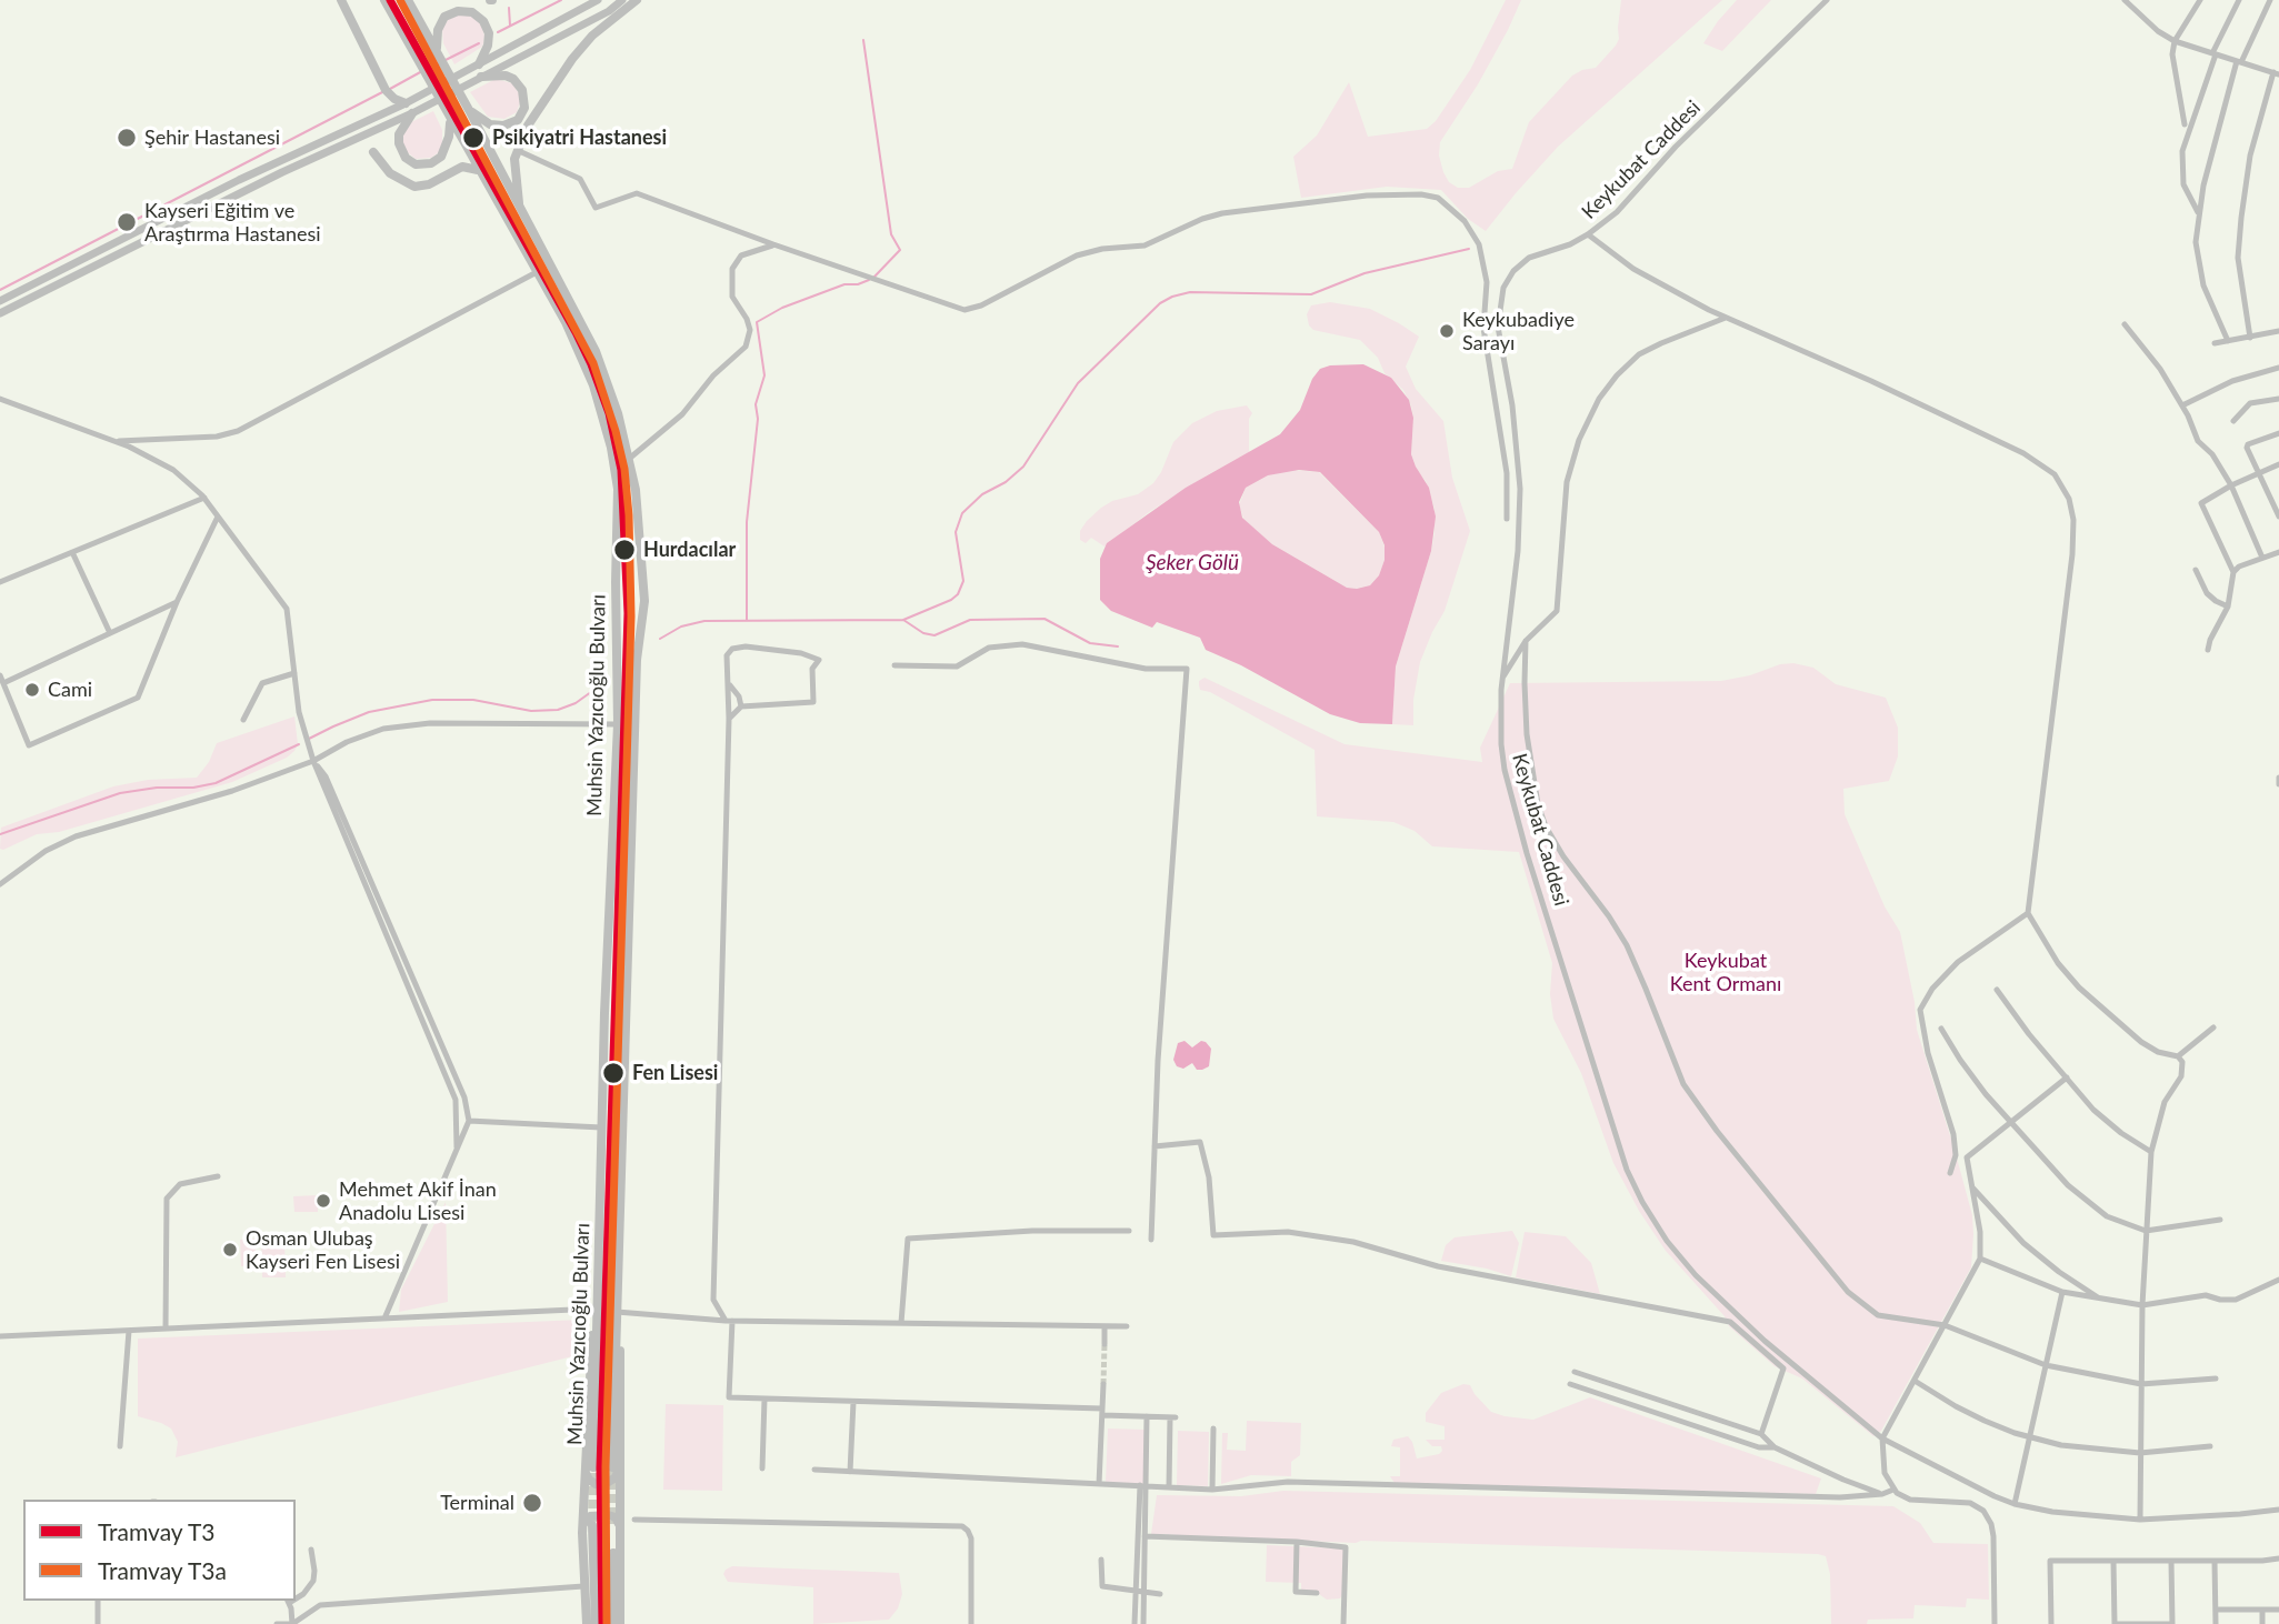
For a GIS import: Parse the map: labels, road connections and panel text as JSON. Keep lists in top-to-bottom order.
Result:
{
  "streets": {
    "highway": ["Muhsin Yazıcıoğlu Bulvarı"],
    "street": ["Keykubat Caddesi"]
  },
  "water": ["Şeker Gölü"],
  "parks": ["Keykubat Kent Ormanı"],
  "places": [
    "Şehir Hastanesi",
    "Psikiyatri Hastanesi",
    "Kayseri Eğitim ve Araştırma Hastanesi",
    "Keykubadiye Sarayı",
    "Hurdacılar",
    "Cami",
    "Fen Lisesi",
    "Mehmet Akif İnan Anadolu Lisesi",
    "Osman Ulubaş Kayseri Fen Lisesi",
    "Terminal"
  ],
  "lines": ["tram line T3", "tram line T3a"],
  "legend": ["Tramvay T3", "Tramvay T3a"]
}
